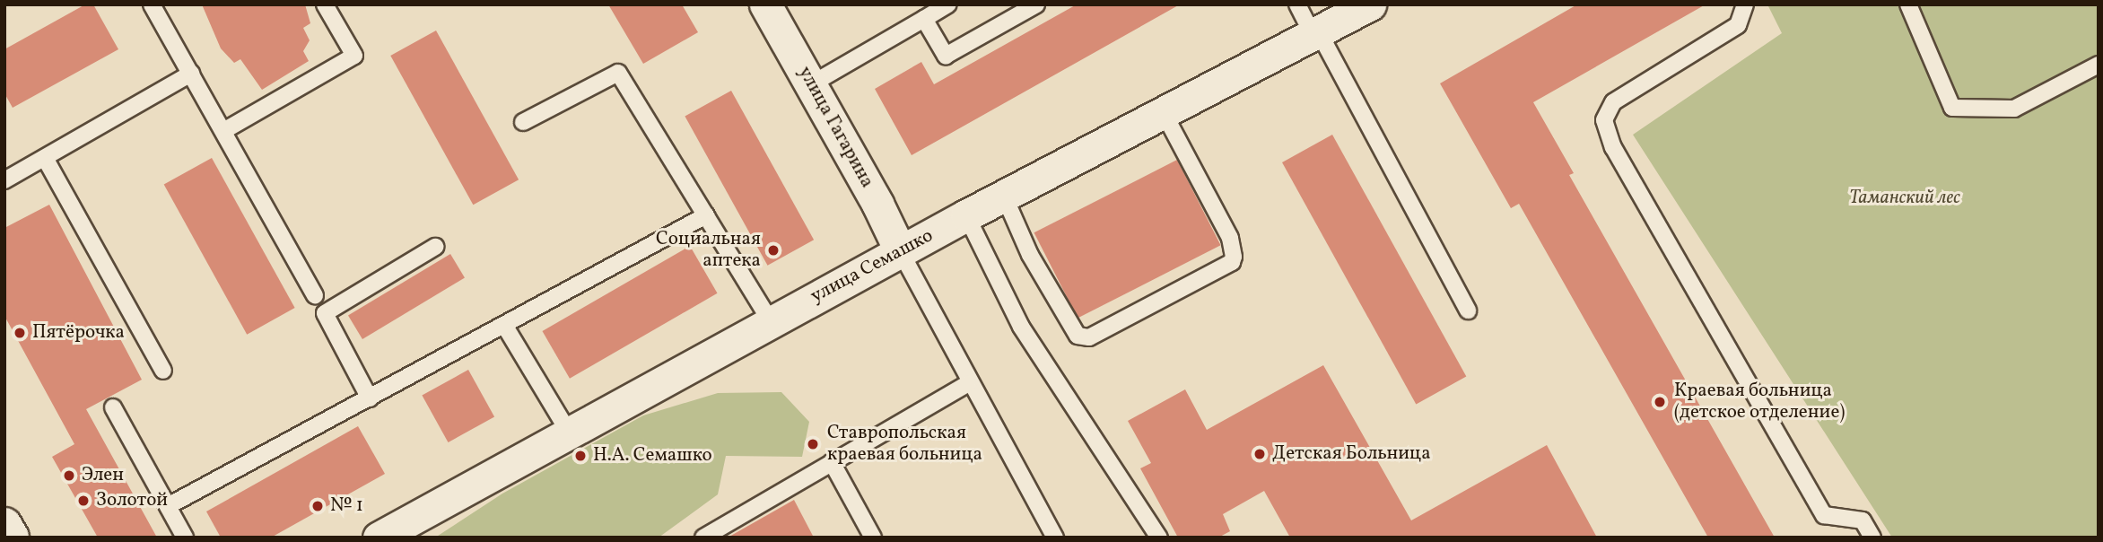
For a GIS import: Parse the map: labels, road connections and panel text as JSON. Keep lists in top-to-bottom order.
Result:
{
  "streets": {
    "street": ["улица Гагарина", "улица Семашко"]
  },
  "crossings": [
    ["улица Гагарина", "улица Семашко"]
  ],
  "parks": ["Таманский лес"],
  "places": [
    "Социальная аптека",
    "Пятёрочка",
    "Краевая больница (детское отделение)",
    "Ставропольская краевая больница",
    "Детская Больница",
    "Н.А. Семашко",
    "Элен",
    "Золотой",
    "№ 1"
  ]
}
